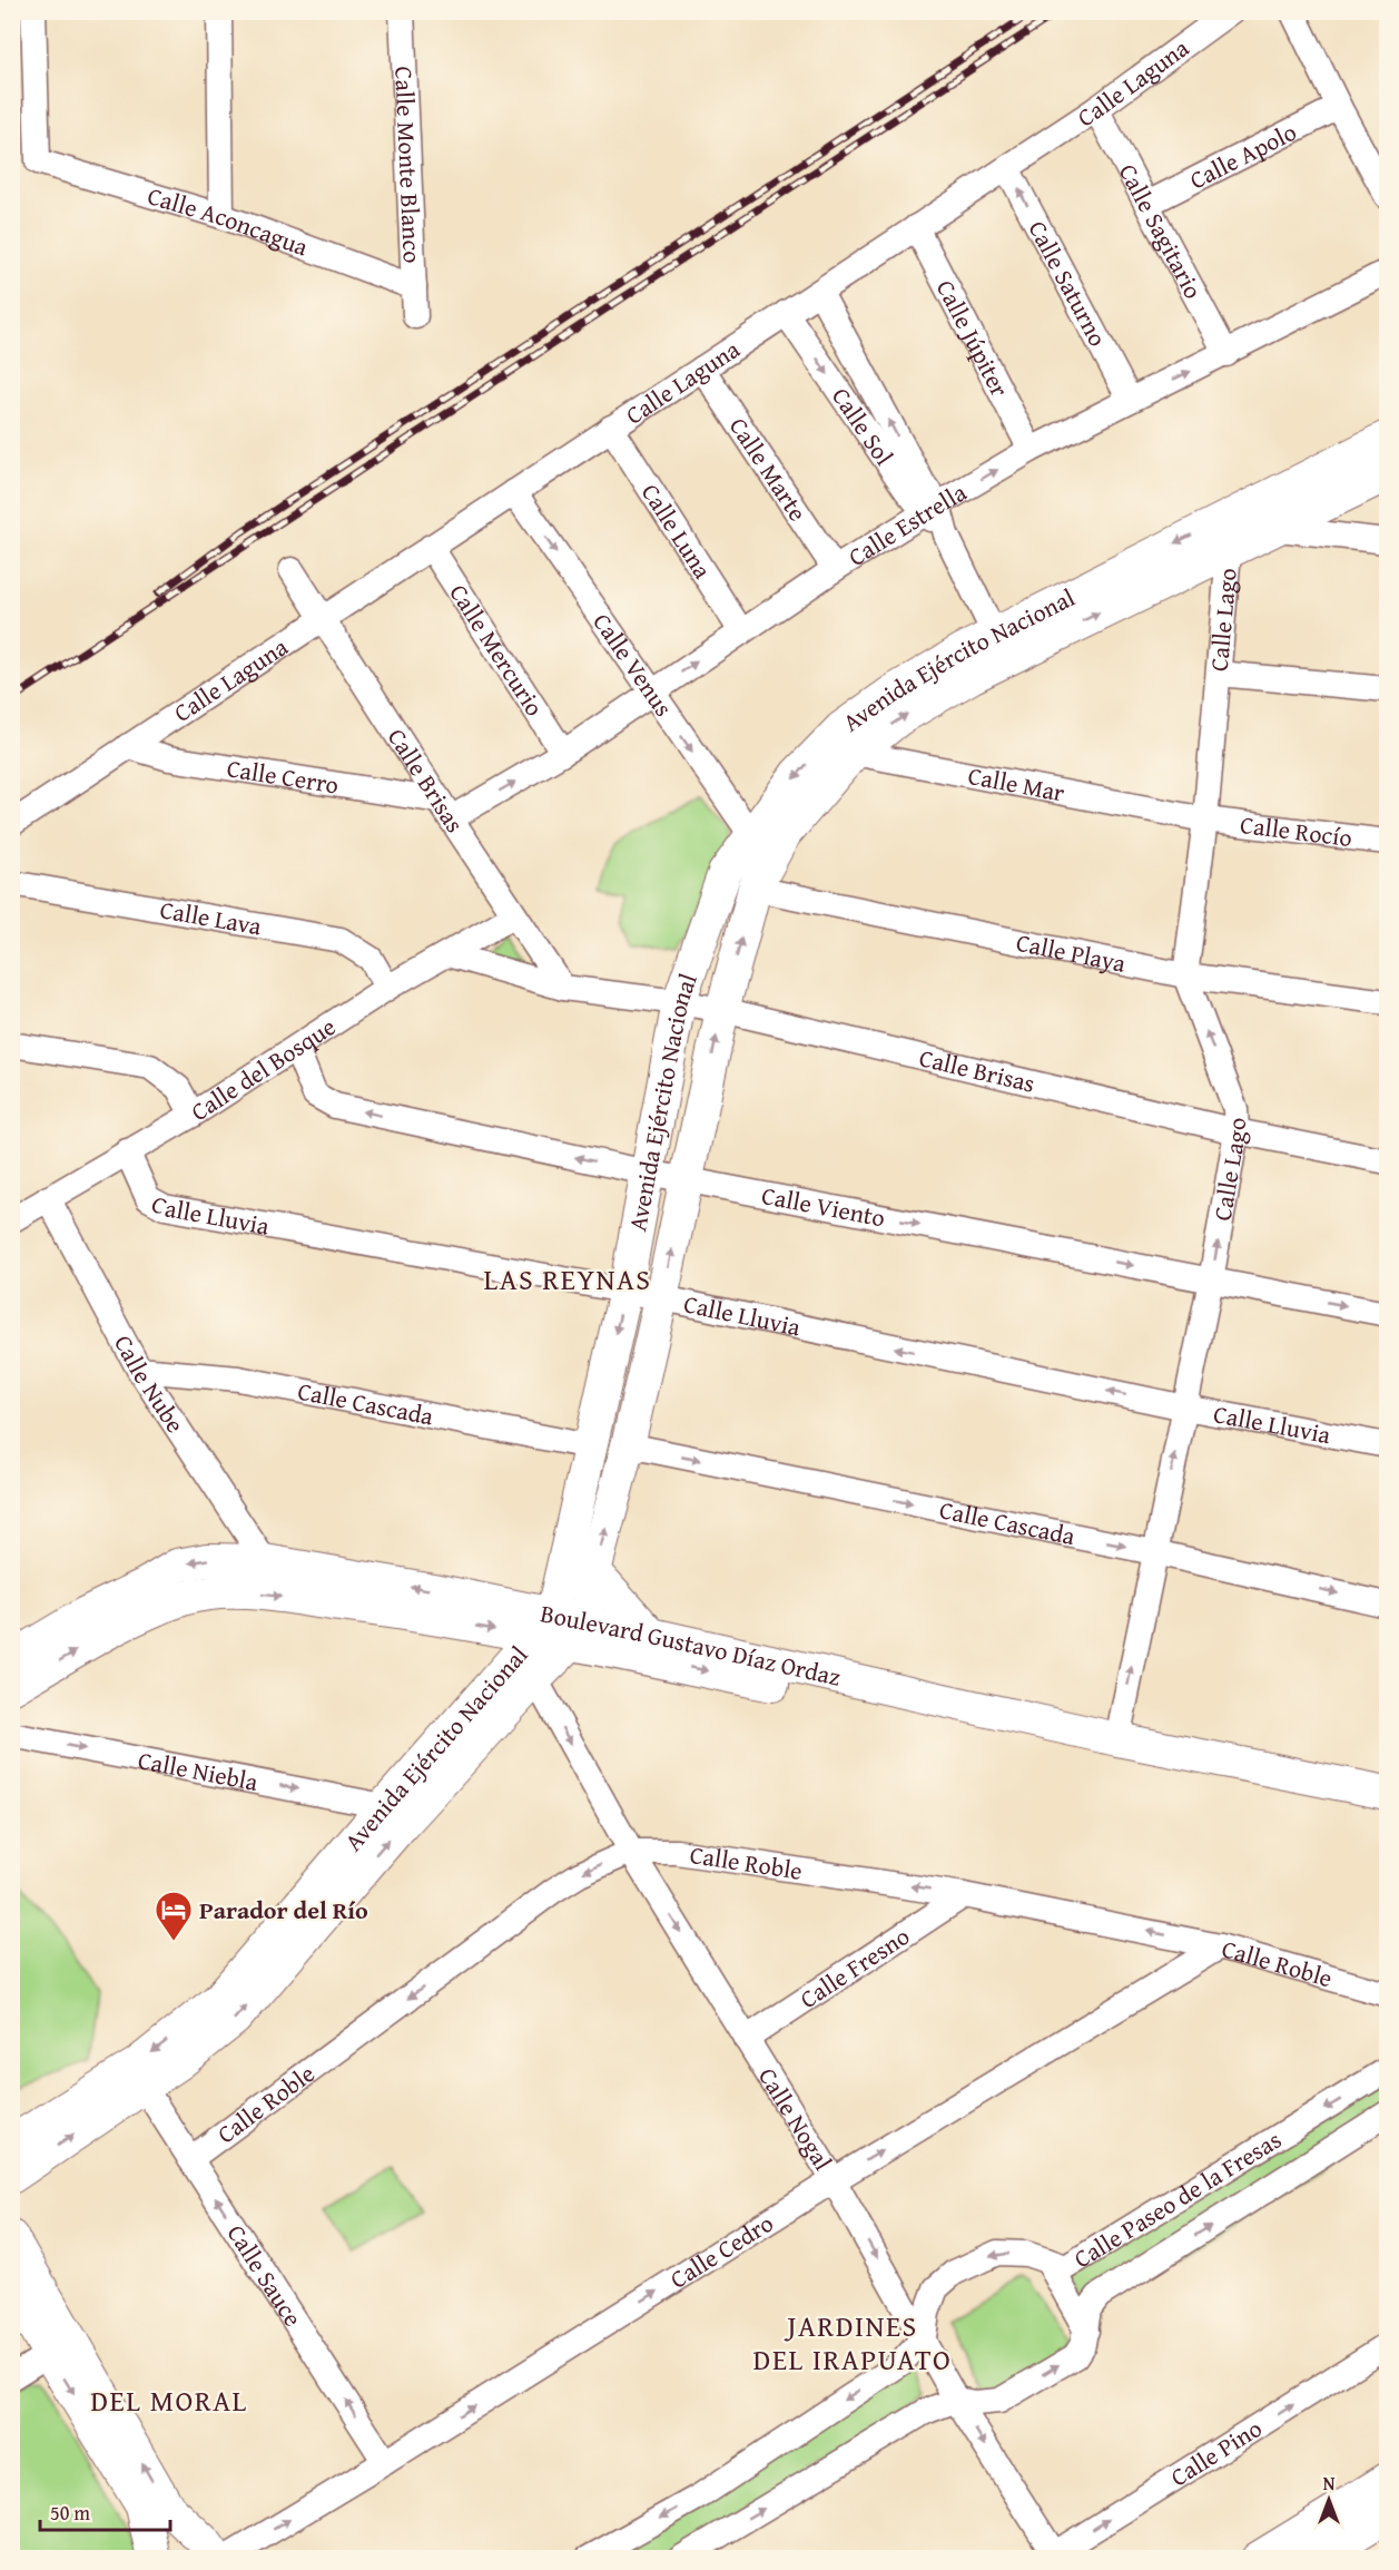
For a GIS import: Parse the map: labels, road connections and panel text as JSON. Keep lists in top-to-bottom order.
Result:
{
  "streets": {
    "main road": ["Avenida Ejército Nacional", "Boulevard Gustavo Díaz Ordaz"],
    "street": [
      "Calle Laguna",
      "Calle Apolo",
      "Calle Monte Blanco",
      "Calle Aconcagua",
      "Calle Sagitario",
      "Calle Saturno",
      "Calle Júpiter",
      "Calle Sol",
      "Calle Marte",
      "Calle Estrella",
      "Calle Luna",
      "Calle Lago",
      "Calle Mercurio",
      "Calle Venus",
      "Calle Cerro",
      "Calle Brisas",
      "Calle Mar",
      "Calle Rocío",
      "Calle Lava",
      "Calle Playa",
      "Calle del Bosque",
      "Calle Viento",
      "Calle Lluvia",
      "Calle Nube",
      "Calle Cascada",
      "Calle Niebla",
      "Calle Roble",
      "Calle Fresno",
      "Calle Nogal",
      "Calle Paseo de la Fresas",
      "Calle Cedro",
      "Calle Sauce",
      "Calle Pino"
    ]
  },
  "crossings": [
    ["Calle Laguna", "Calle Sagitario"],
    ["Calle Laguna", "Calle Saturno"],
    ["Calle Laguna", "Calle Júpiter"],
    ["Calle Laguna", "Calle Sol"],
    ["Calle Laguna", "Calle Marte"],
    ["Calle Laguna", "Calle Luna"],
    ["Calle Laguna", "Calle Mercurio"],
    ["Calle Laguna", "Calle Venus"],
    ["Calle Laguna", "Calle Cerro"],
    ["Calle Laguna", "Calle Brisas"],
    ["Calle Apolo", "Calle Sagitario"],
    ["Calle Monte Blanco", "Calle Aconcagua"],
    ["Calle Sagitario", "Calle Estrella"],
    ["Calle Saturno", "Calle Estrella"],
    ["Calle Júpiter", "Calle Estrella"],
    ["Calle Sol", "Calle Estrella"],
    ["Calle Sol", "Avenida Ejército Nacional"],
    ["Calle Marte", "Calle Estrella"],
    ["Calle Estrella", "Calle Luna"],
    ["Calle Estrella", "Calle Mercurio"],
    ["Calle Estrella", "Calle Venus"],
    ["Calle Estrella", "Calle Cerro"],
    ["Calle Estrella", "Calle Brisas"],
    ["Calle Lago", "Avenida Ejército Nacional"],
    ["Calle Lago", "Calle Brisas"],
    ["Calle Lago", "Calle Mar"],
    ["Calle Lago", "Calle Rocío"],
    ["Calle Lago", "Calle Playa"],
    ["Calle Lago", "Calle Viento"],
    ["Calle Lago", "Calle Lluvia"],
    ["Calle Lago", "Calle Cascada"],
    ["Calle Lago", "Boulevard Gustavo Díaz Ordaz"],
    ["Avenida Ejército Nacional", "Calle Venus"],
    ["Avenida Ejército Nacional", "Calle Brisas"],
    ["Avenida Ejército Nacional", "Calle Mar"],
    ["Avenida Ejército Nacional", "Calle Playa"],
    ["Avenida Ejército Nacional", "Calle Viento"],
    ["Avenida Ejército Nacional", "Calle Lluvia"],
    ["Avenida Ejército Nacional", "Calle Cascada"],
    ["Avenida Ejército Nacional", "Boulevard Gustavo Díaz Ordaz"],
    ["Avenida Ejército Nacional", "Calle Niebla"],
    ["Avenida Ejército Nacional", "Calle Nogal"],
    ["Avenida Ejército Nacional", "Calle Sauce"],
    ["Calle Cerro", "Calle Brisas"],
    ["Calle Brisas", "Calle del Bosque"],
    ["Calle Mar", "Calle Rocío"],
    ["Calle Lava", "Calle del Bosque"],
    ["Calle del Bosque", "Calle Viento"],
    ["Calle del Bosque", "Calle Lluvia"],
    ["Calle del Bosque", "Calle Nube"],
    ["Calle Nube", "Calle Cascada"],
    ["Calle Nube", "Boulevard Gustavo Díaz Ordaz"],
    ["Calle Roble", "Calle Fresno"],
    ["Calle Roble", "Calle Nogal"],
    ["Calle Roble", "Calle Cedro"],
    ["Calle Roble", "Calle Sauce"],
    ["Calle Fresno", "Calle Nogal"],
    ["Calle Nogal", "Calle Paseo de la Fresas"],
    ["Calle Nogal", "Calle Cedro"],
    ["Calle Nogal", "Calle Pino"],
    ["Calle Cedro", "Calle Sauce"]
  ],
  "one_way": [
    "Calle Saturno",
    "Calle Estrella",
    "Calle Lago",
    "Calle Venus",
    "Calle Lluvia",
    "Calle Cascada",
    "Calle Niebla",
    "Calle Roble",
    "Calle Nogal",
    "Calle Cedro",
    "Calle Sauce",
    "Calle Pino"
  ],
  "districts": ["LAS REYNAS", "JARDINES DEL IRAPUATO", "DEL MORAL"],
  "places": {
    "hotel": ["Parador del Río"]
  },
  "scale_bar": "50 m",
  "north": "top"
}
